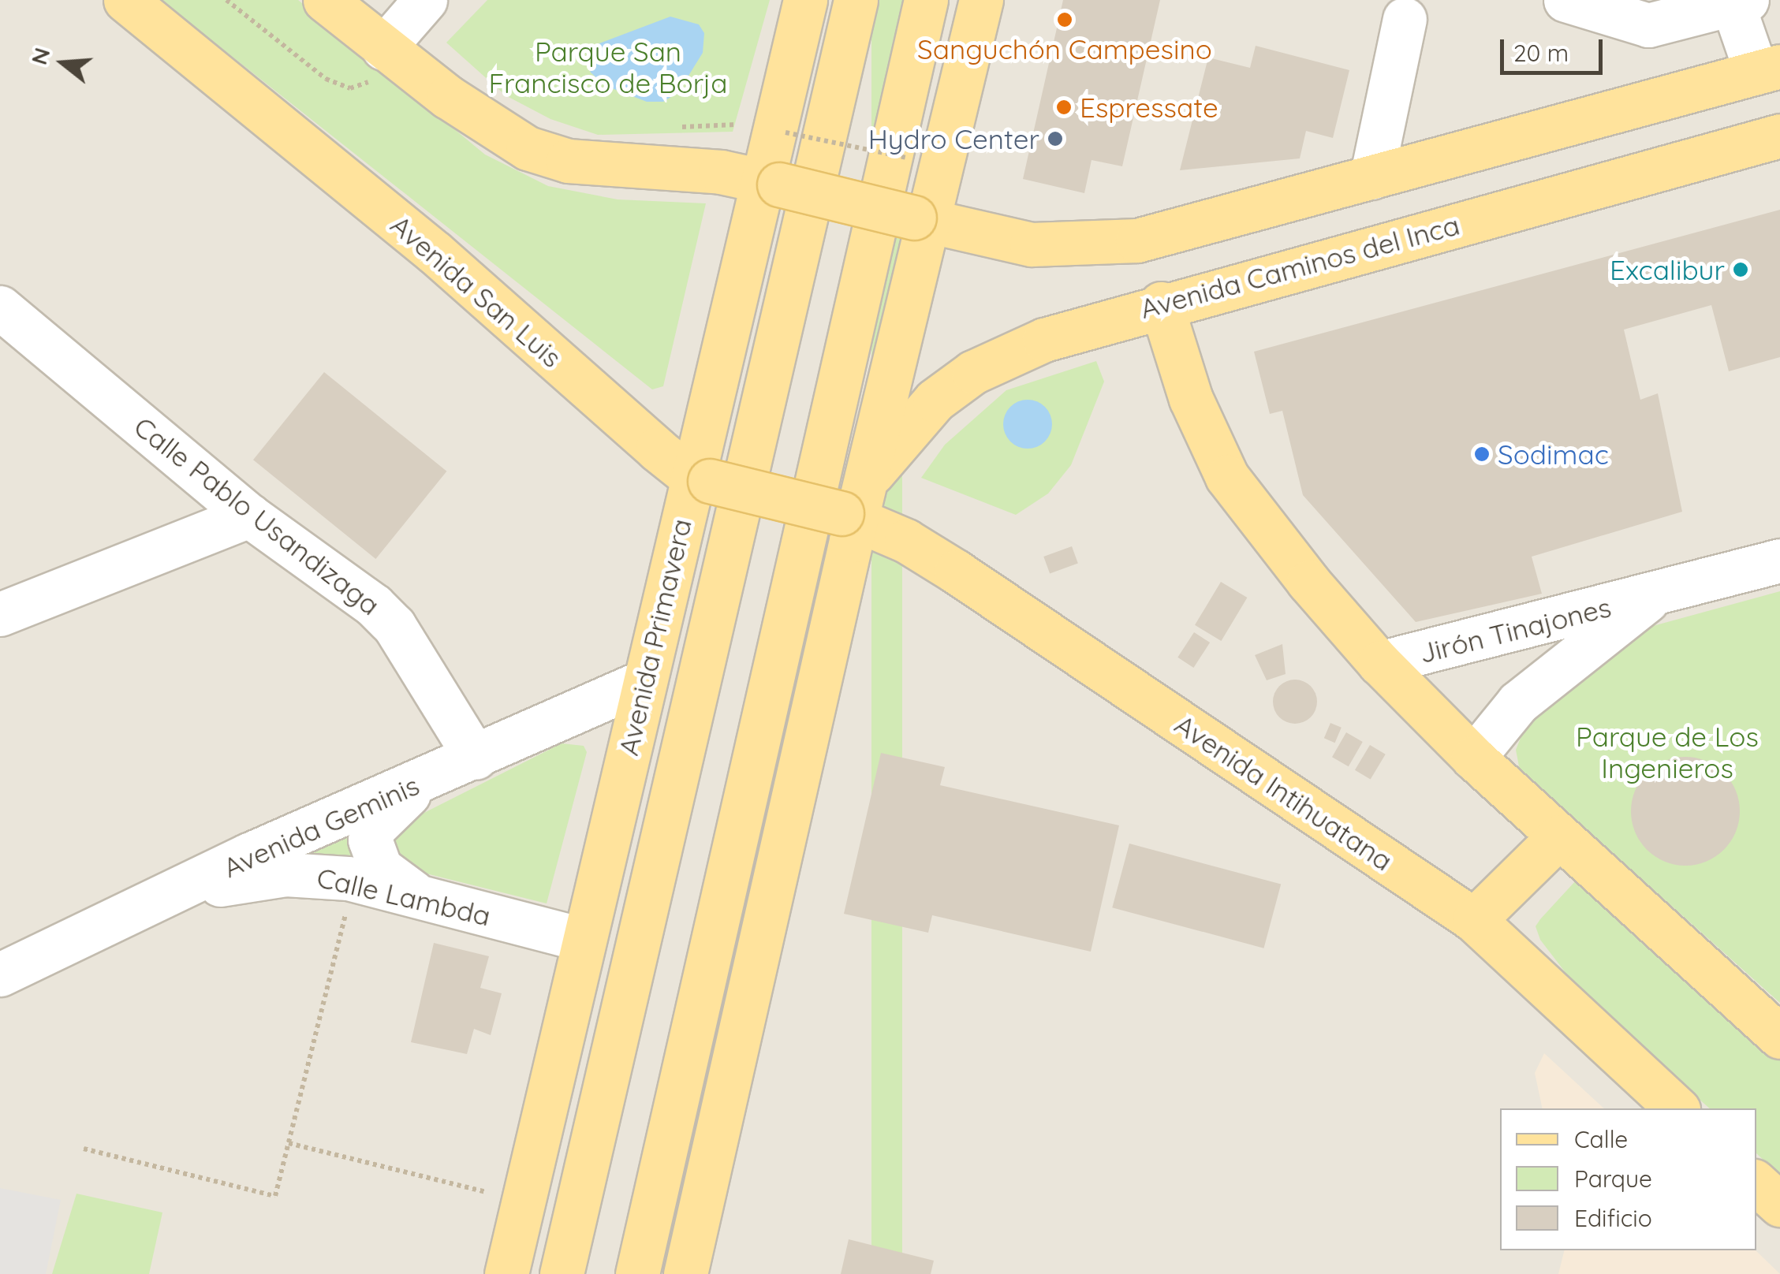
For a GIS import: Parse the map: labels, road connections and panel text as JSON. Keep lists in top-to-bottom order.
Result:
{
  "streets": {
    "main road": [
      "Avenida Caminos del Inca",
      "Avenida San Luis",
      "Avenida Primavera",
      "Avenida Intihuatana"
    ],
    "street": [
      "Calle Pablo Usandizaga",
      "Jirón Tinajones",
      "Avenida Geminis",
      "Calle Lambda"
    ]
  },
  "crossings": [
    ["Avenida Caminos del Inca", "Avenida San Luis"],
    ["Avenida Caminos del Inca", "Avenida Intihuatana"],
    ["Avenida San Luis", "Avenida Primavera"],
    ["Avenida San Luis", "Avenida Intihuatana"],
    ["Calle Pablo Usandizaga", "Avenida Geminis"],
    ["Avenida Primavera", "Avenida Geminis"],
    ["Avenida Primavera", "Calle Lambda"],
    ["Avenida Geminis", "Calle Lambda"]
  ],
  "parks": ["Parque San Francisco de Borja", "Parque de Los Ingenieros"],
  "places": [
    "Sanguchón Campesino",
    "Espressate",
    "Hydro Center",
    "Excalibur",
    "Sodimac"
  ],
  "legend": ["Calle", "Parque", "Edificio"],
  "scale_bar": "20 m",
  "north": "left"
}
